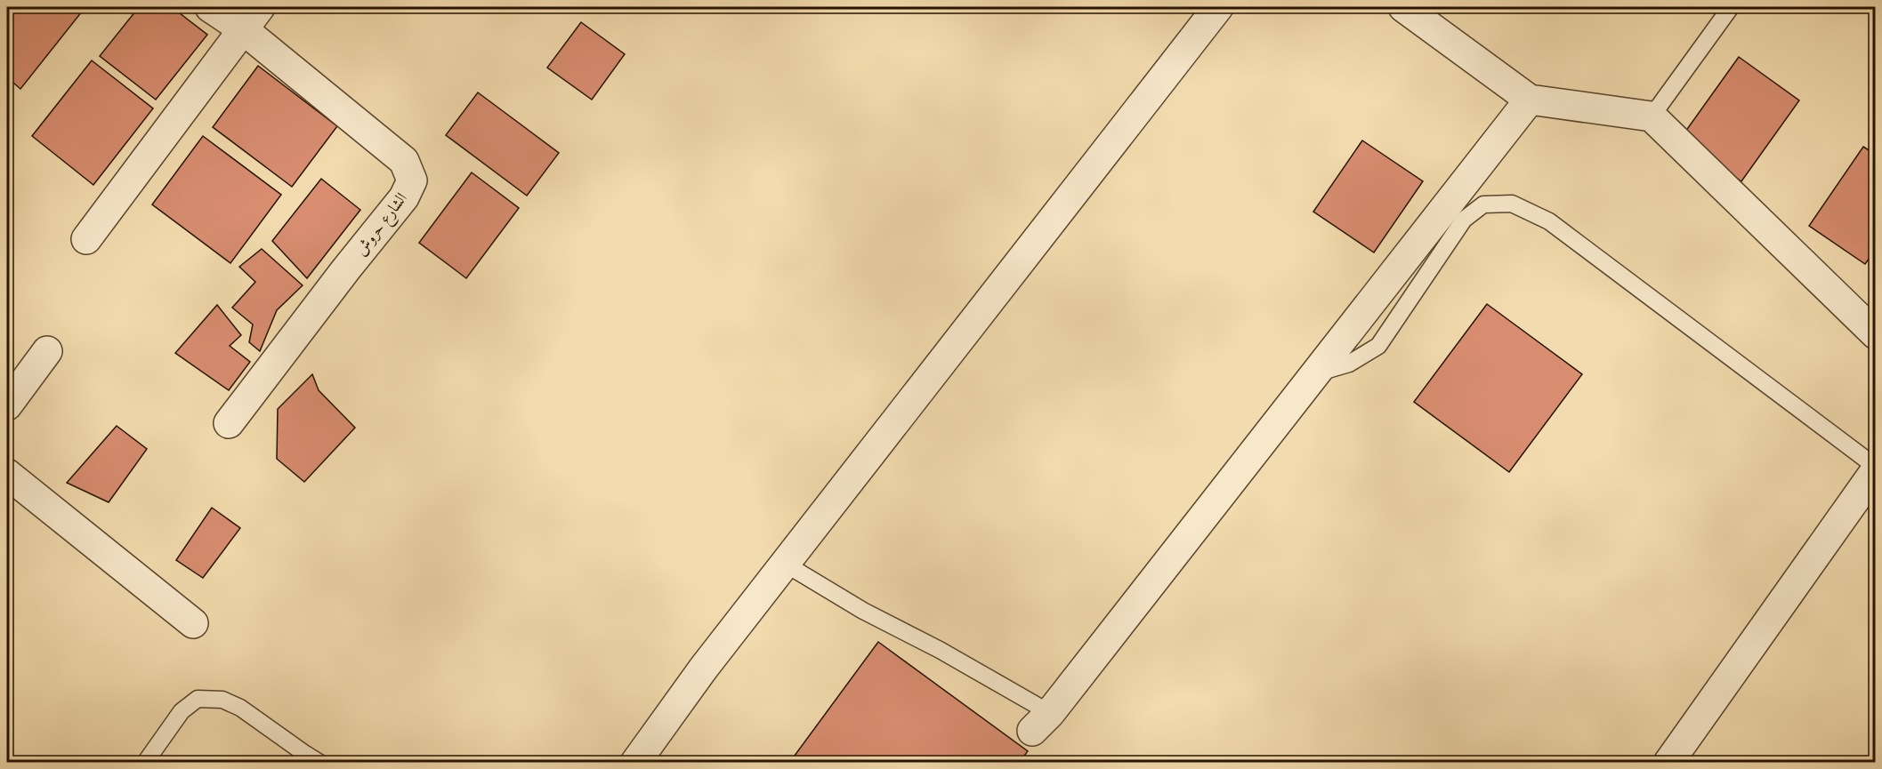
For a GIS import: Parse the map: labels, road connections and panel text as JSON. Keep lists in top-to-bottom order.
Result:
{
  "streets": {
    "street": ["الشارع حروش"]
  }
}
